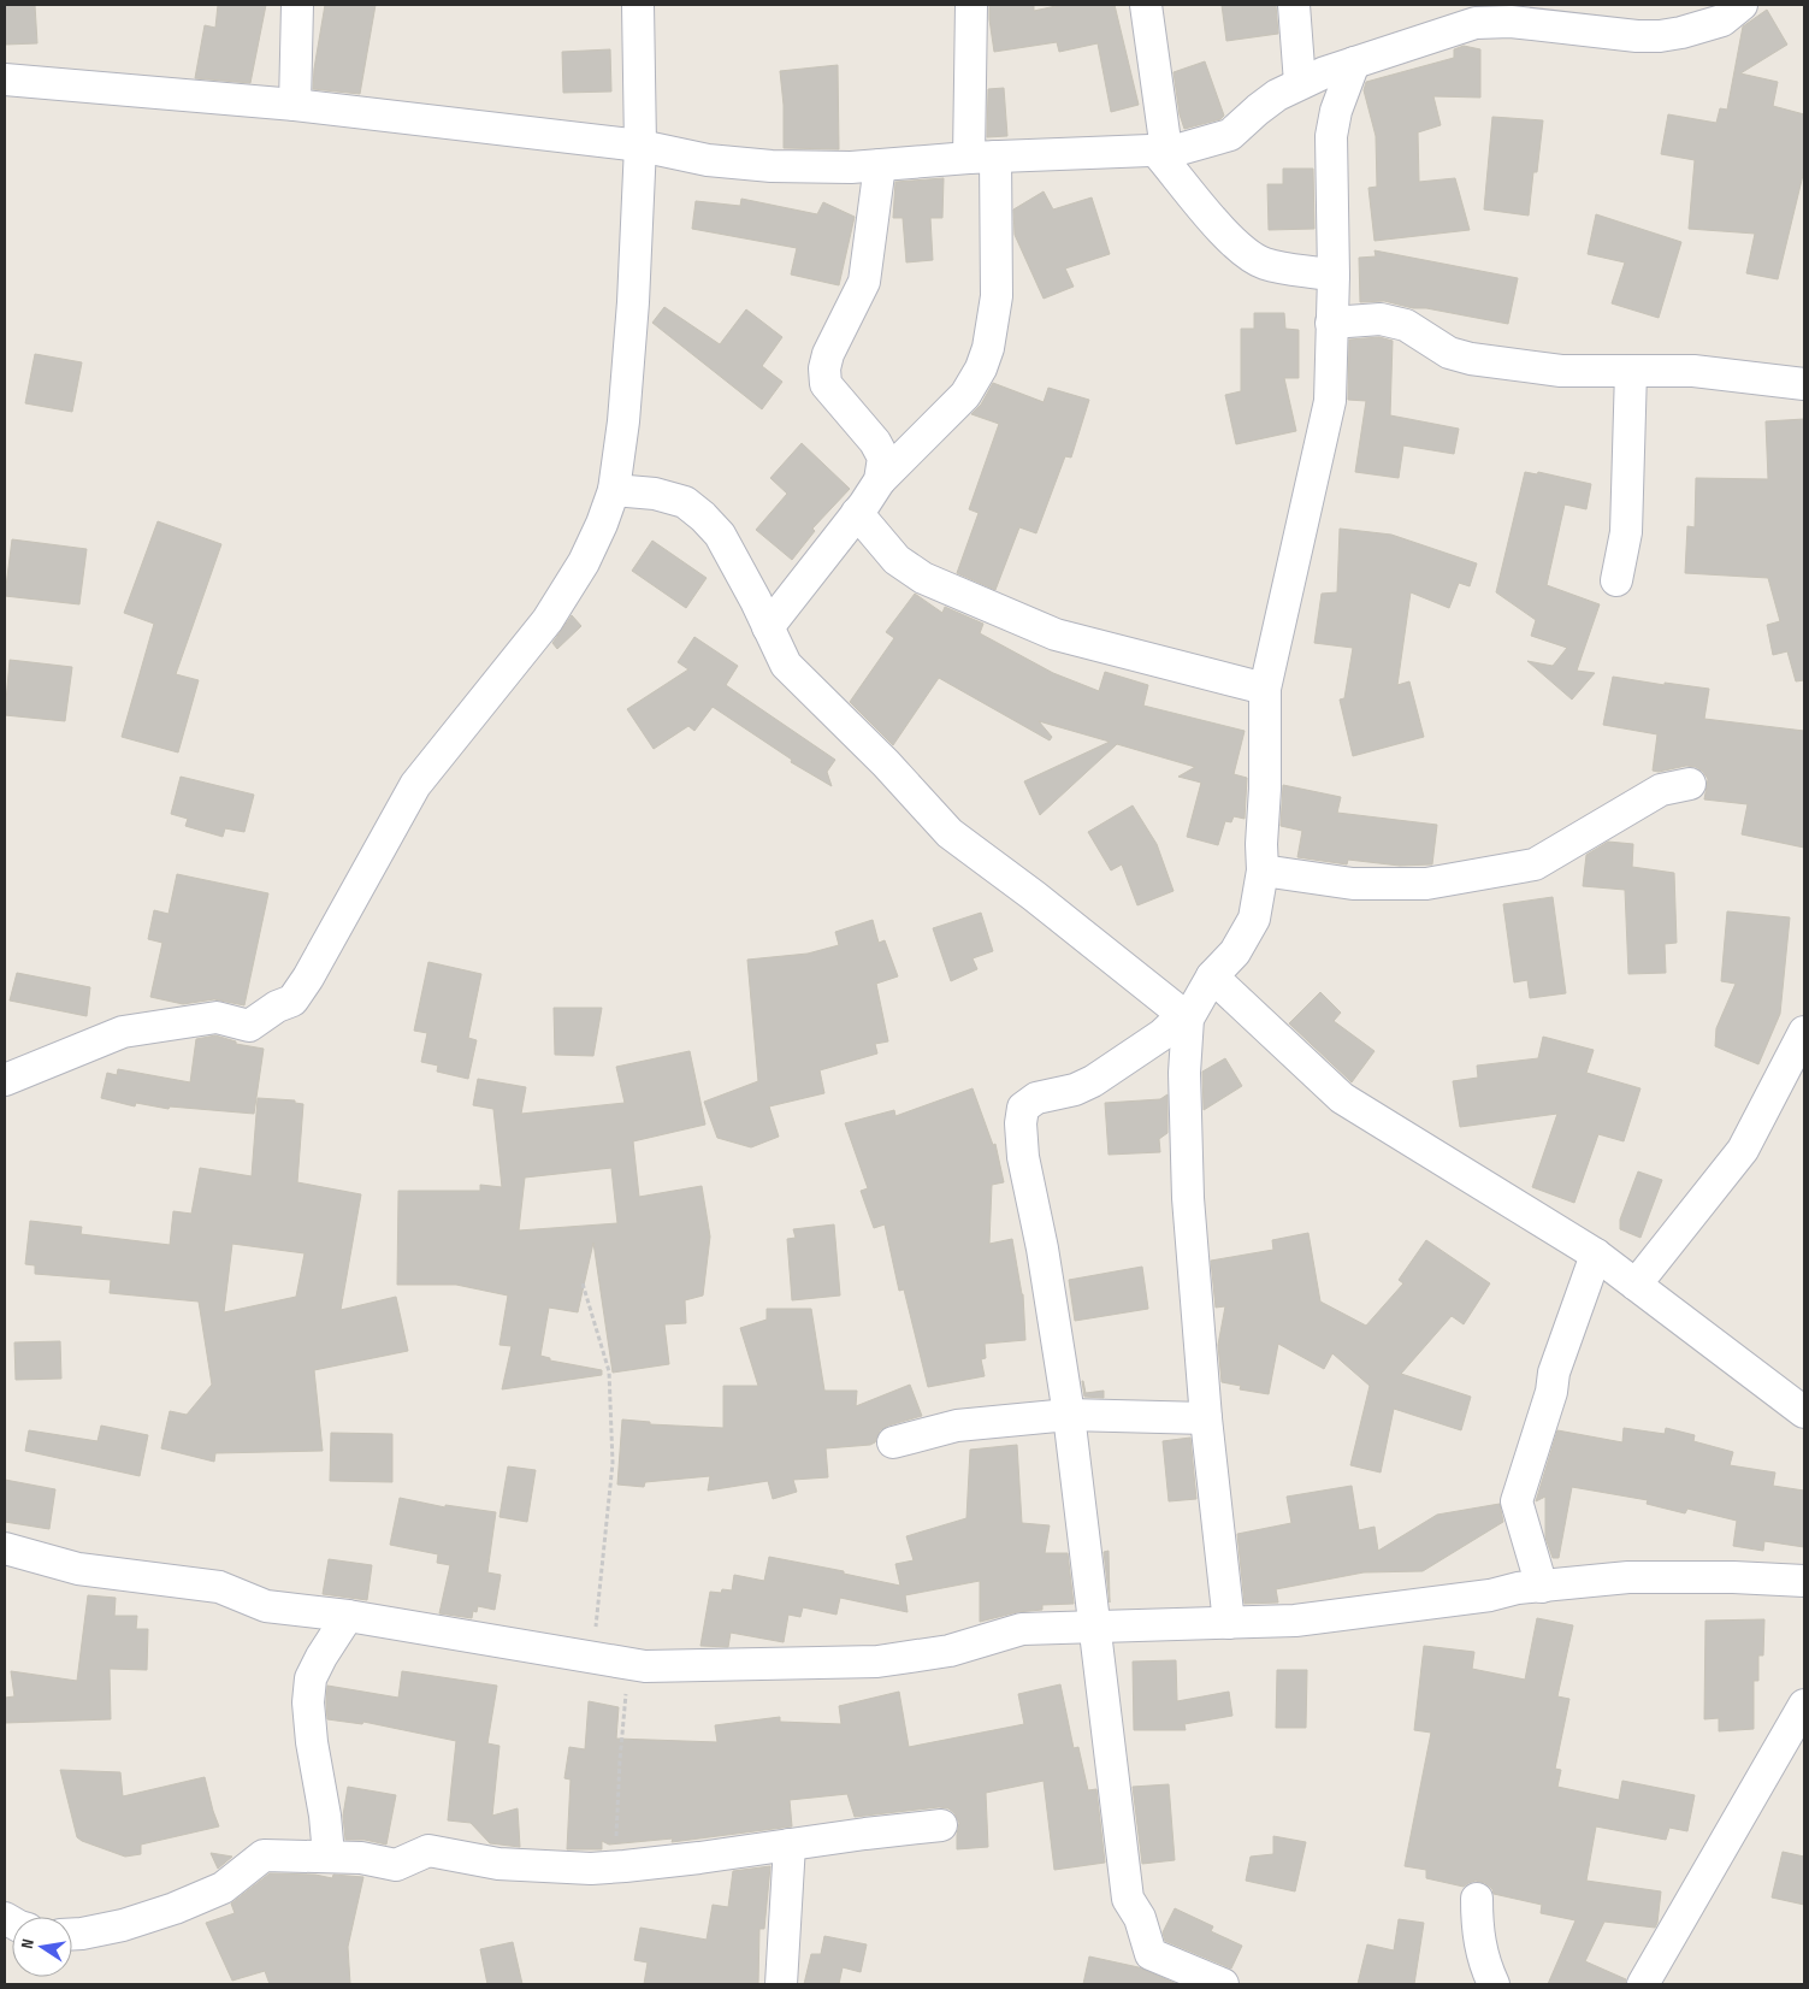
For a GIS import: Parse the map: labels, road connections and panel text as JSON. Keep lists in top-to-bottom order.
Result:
{
  "north": "left"
}
